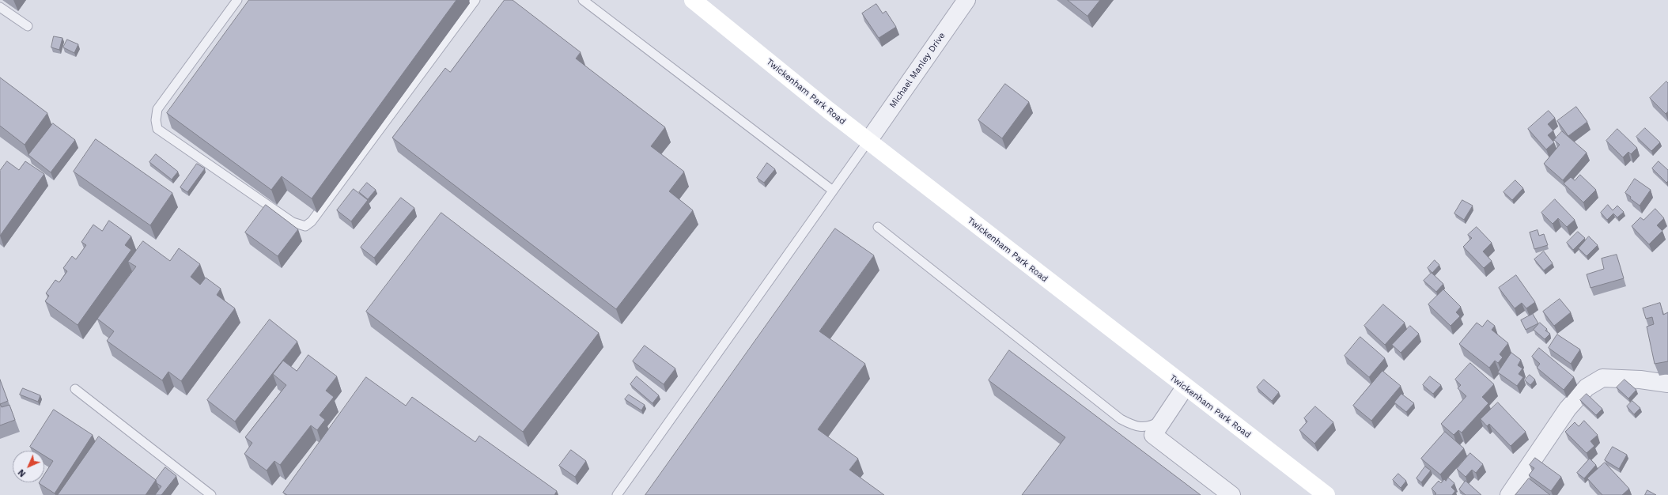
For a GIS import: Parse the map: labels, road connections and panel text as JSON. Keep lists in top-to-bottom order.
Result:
{
  "streets": {
    "main road": ["Twickenham Park Road"],
    "street": ["Michael Manley Drive"]
  },
  "crossings": [
    ["Michael Manley Drive", "Twickenham Park Road"]
  ],
  "north": "bottom left"
}
